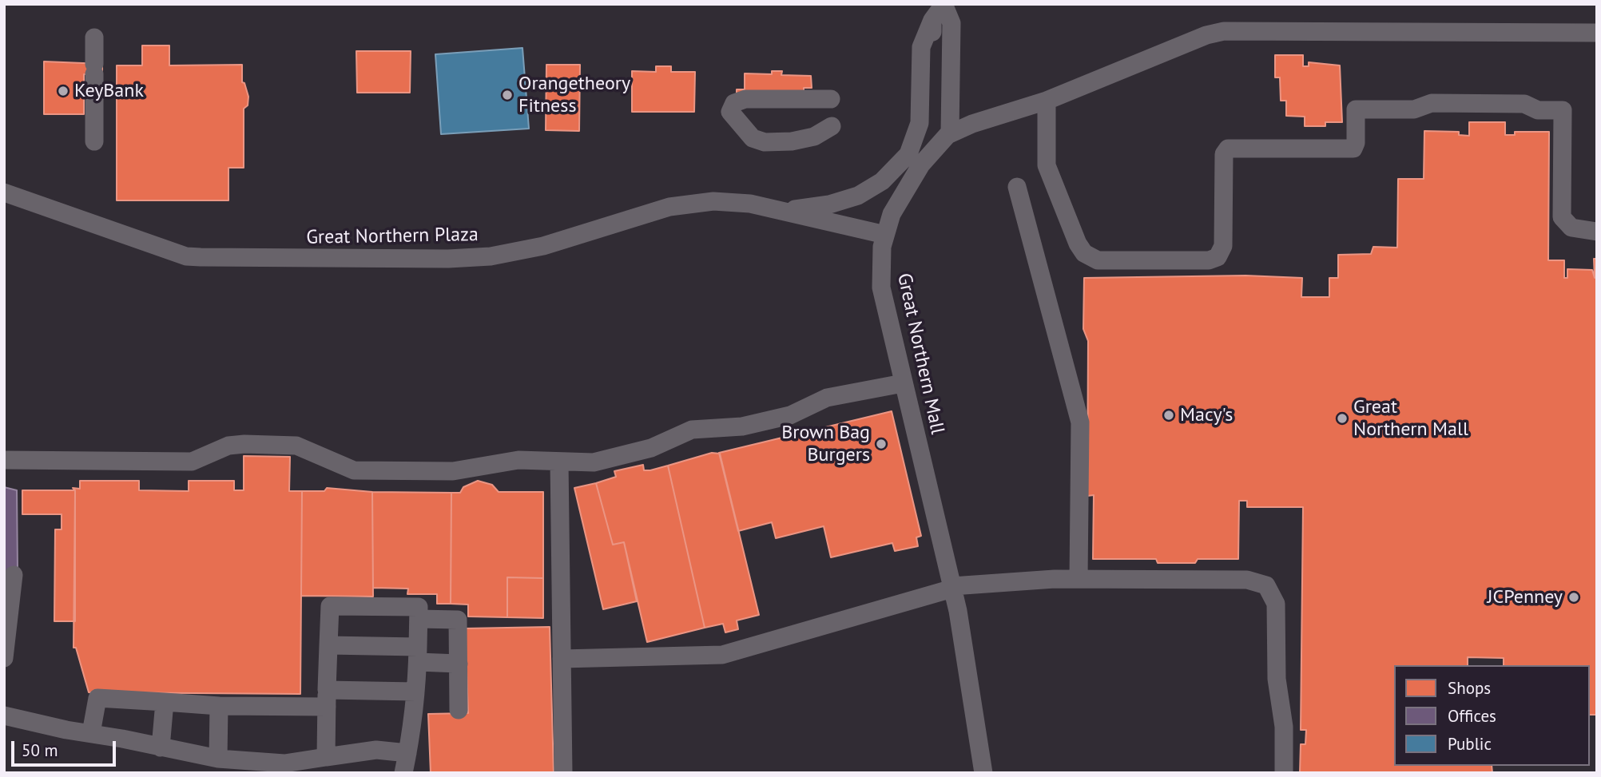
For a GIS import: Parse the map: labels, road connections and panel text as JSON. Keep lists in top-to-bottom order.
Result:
{
  "streets": {
    "street": ["Great Northern Plaza", "Great Northern Mall"]
  },
  "crossings": [
    ["Great Northern Plaza", "Great Northern Mall"]
  ],
  "places": [
    "KeyBank",
    "Orangetheory Fitness",
    "Macy's",
    "Great Northern Mall",
    "Brown Bag Burgers",
    "JCPenney"
  ],
  "legend": ["Shops", "Offices", "Public"],
  "scale_bar": "50 m"
}
